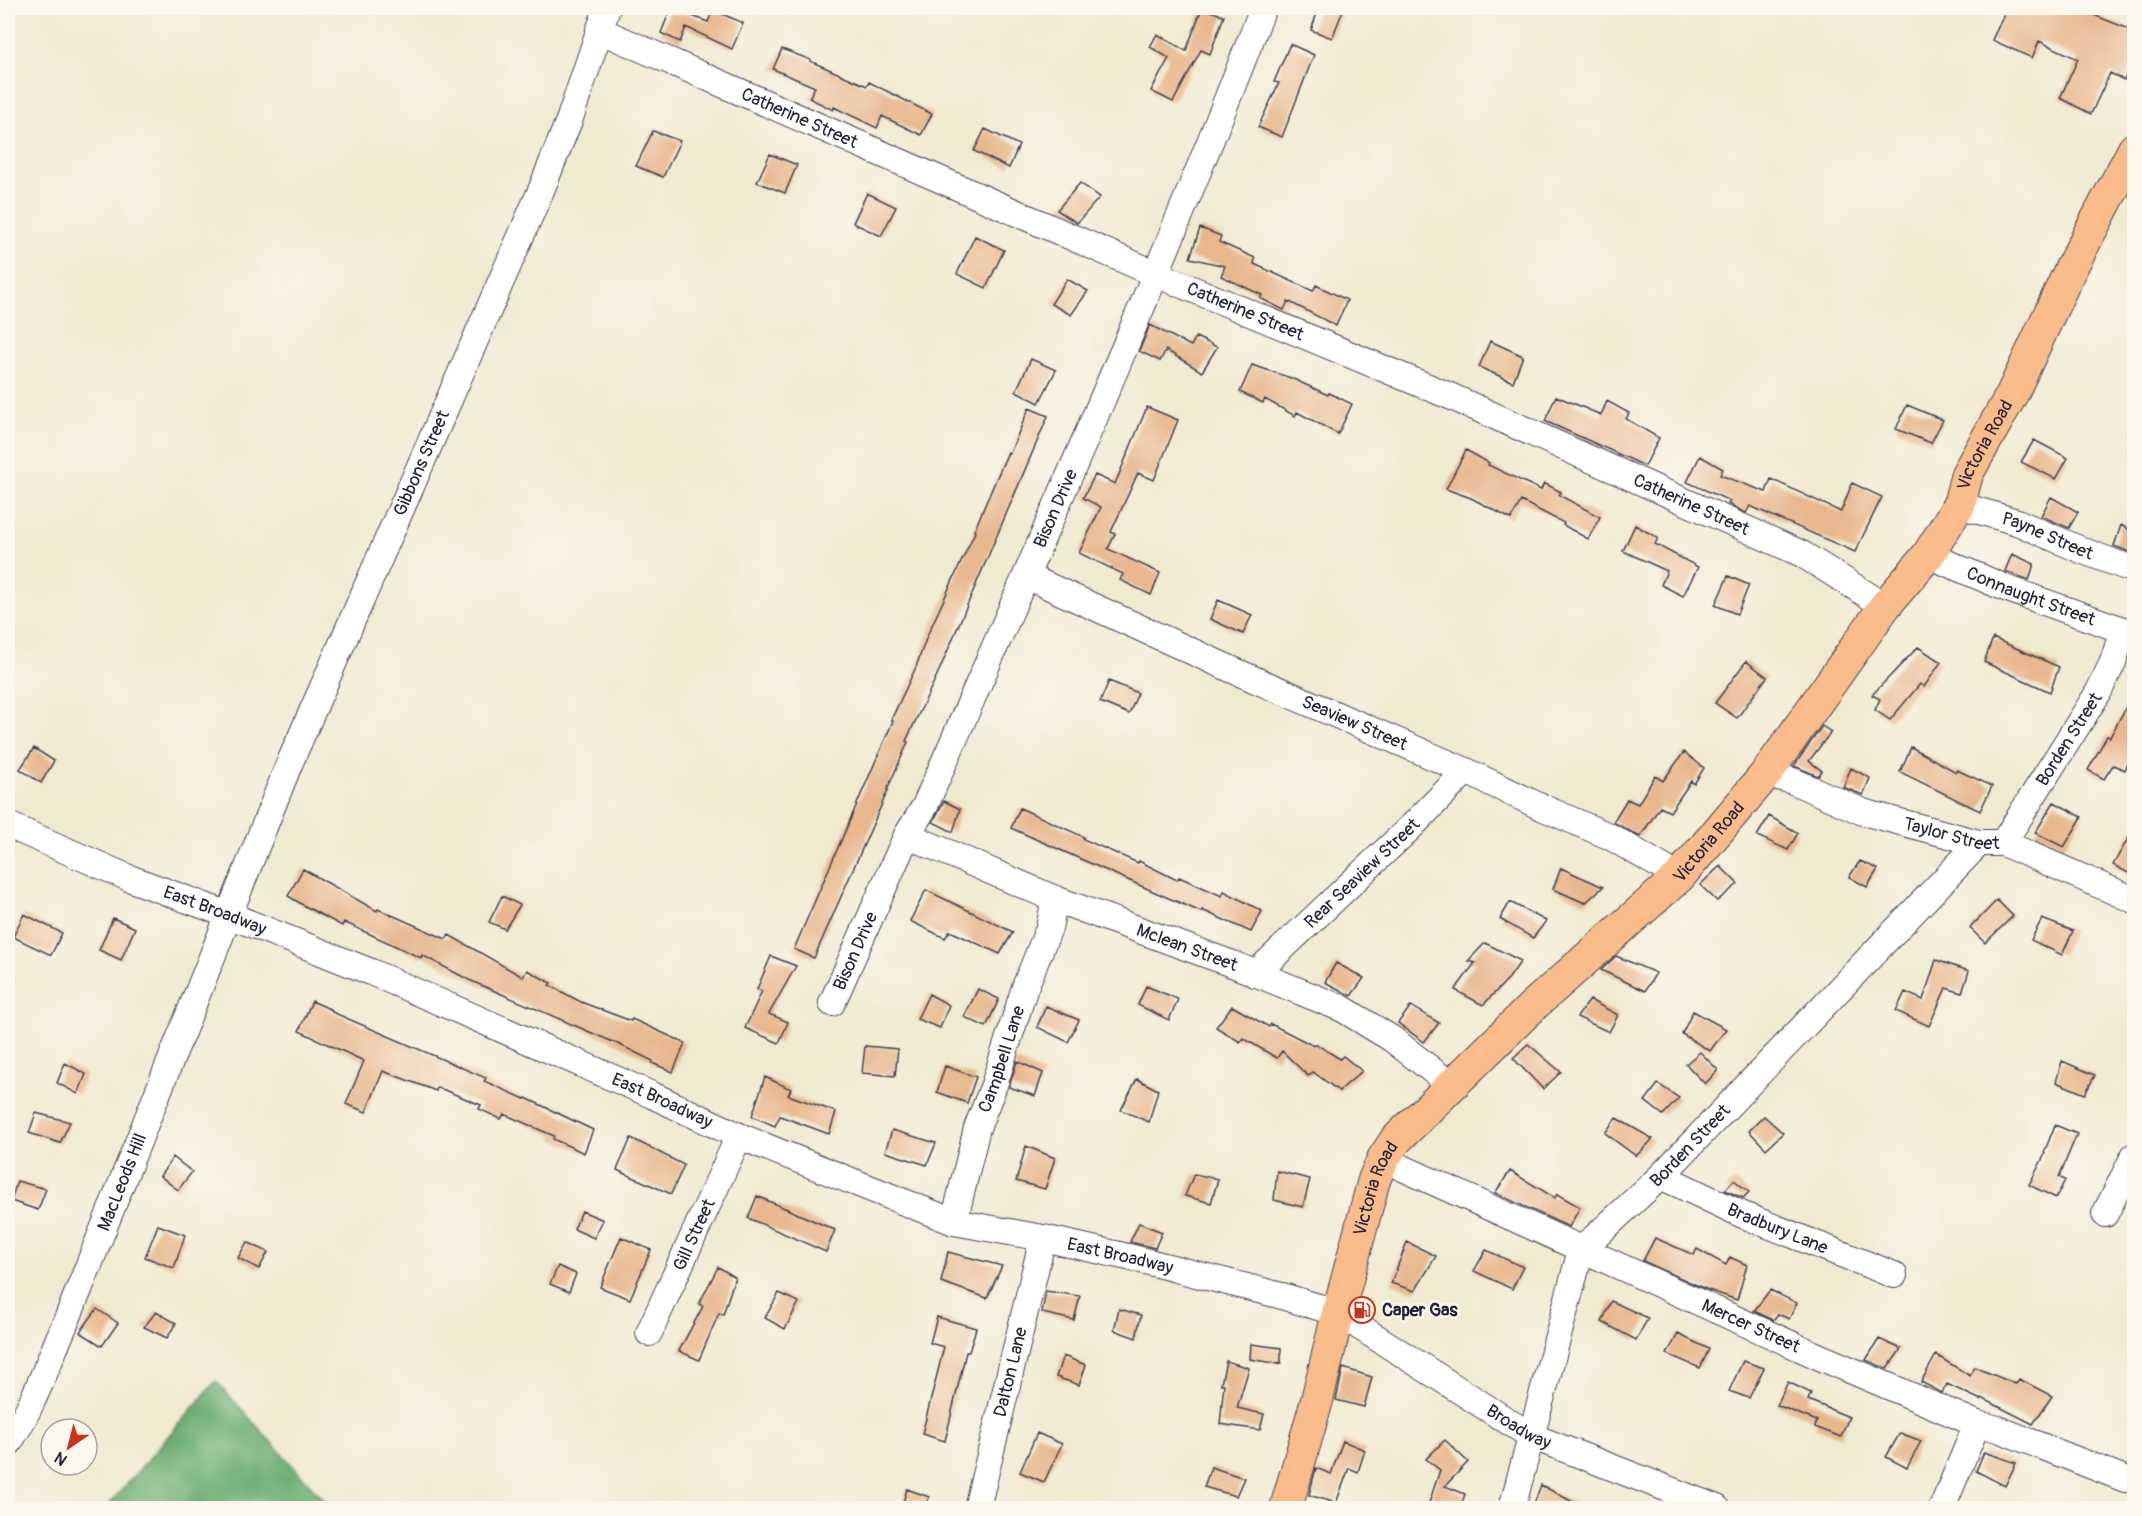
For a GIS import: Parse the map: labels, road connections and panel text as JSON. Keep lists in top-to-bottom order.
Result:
{
  "streets": {
    "main road": ["Victoria Road"],
    "street": [
      "Catherine Street",
      "Gibbons Street",
      "Bison Drive",
      "Payne Street",
      "Connaught Street",
      "Seaview Street",
      "Borden Street",
      "Taylor Street",
      "Rear Seaview Street",
      "East Broadway",
      "Mclean Street",
      "Campbell Lane",
      "MacLeods Hill",
      "Bradbury Lane",
      "Gill Street",
      "Mercer Street",
      "Dalton Lane",
      "Broadway"
    ]
  },
  "crossings": [
    ["Catherine Street", "Victoria Road"],
    ["Catherine Street", "Gibbons Street"],
    ["Catherine Street", "Bison Drive"],
    ["Victoria Road", "Payne Street"],
    ["Victoria Road", "Connaught Street"],
    ["Victoria Road", "Seaview Street"],
    ["Victoria Road", "Taylor Street"],
    ["Victoria Road", "East Broadway"],
    ["Victoria Road", "Mclean Street"],
    ["Victoria Road", "Mercer Street"],
    ["Victoria Road", "Broadway"],
    ["Gibbons Street", "East Broadway"],
    ["Gibbons Street", "MacLeods Hill"],
    ["Bison Drive", "Seaview Street"],
    ["Bison Drive", "Mclean Street"],
    ["Connaught Street", "Borden Street"],
    ["Seaview Street", "Rear Seaview Street"],
    ["Borden Street", "Taylor Street"],
    ["Borden Street", "Bradbury Lane"],
    ["Borden Street", "Mercer Street"],
    ["Rear Seaview Street", "Mclean Street"],
    ["East Broadway", "Campbell Lane"],
    ["East Broadway", "MacLeods Hill"],
    ["East Broadway", "Gill Street"],
    ["East Broadway", "Dalton Lane"],
    ["East Broadway", "Broadway"],
    ["Mclean Street", "Campbell Lane"]
  ],
  "places": {
    "fuel station": ["Caper Gas"]
  },
  "north": "bottom left"
}
